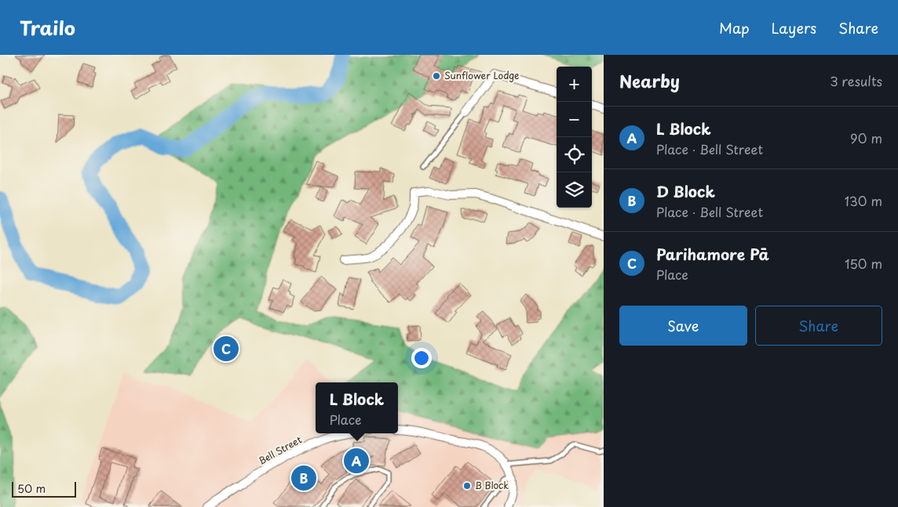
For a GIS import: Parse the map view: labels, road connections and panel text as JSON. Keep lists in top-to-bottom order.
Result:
{
  "streets": {
    "street": ["Bell Street"]
  },
  "places": ["Sunflower Lodge", "B Block"],
  "scale_bar": "50 m",
  "page": {
    "header": "Trailo",
    "nav": ["Map", "Layers", "Share"],
    "heading": ["Nearby", "3 results"],
    "map_buttons": ["+", "−"],
    "list": [
      {
        "mark": "A",
        "name": "L Block",
        "note": "Place · Bell Street",
        "value": "90 m"
      },
      {
        "mark": "B",
        "name": "D Block",
        "note": "Place · Bell Street",
        "value": "130 m"
      },
      {
        "mark": "C",
        "name": "Parihamore Pā",
        "note": "Place",
        "value": "150 m"
      }
    ],
    "buttons": ["Save", "Share"],
    "pins": ["C", "A", "B"],
    "popup": ["L Block", "Place"],
    "scale": "50 m"
  }
}
